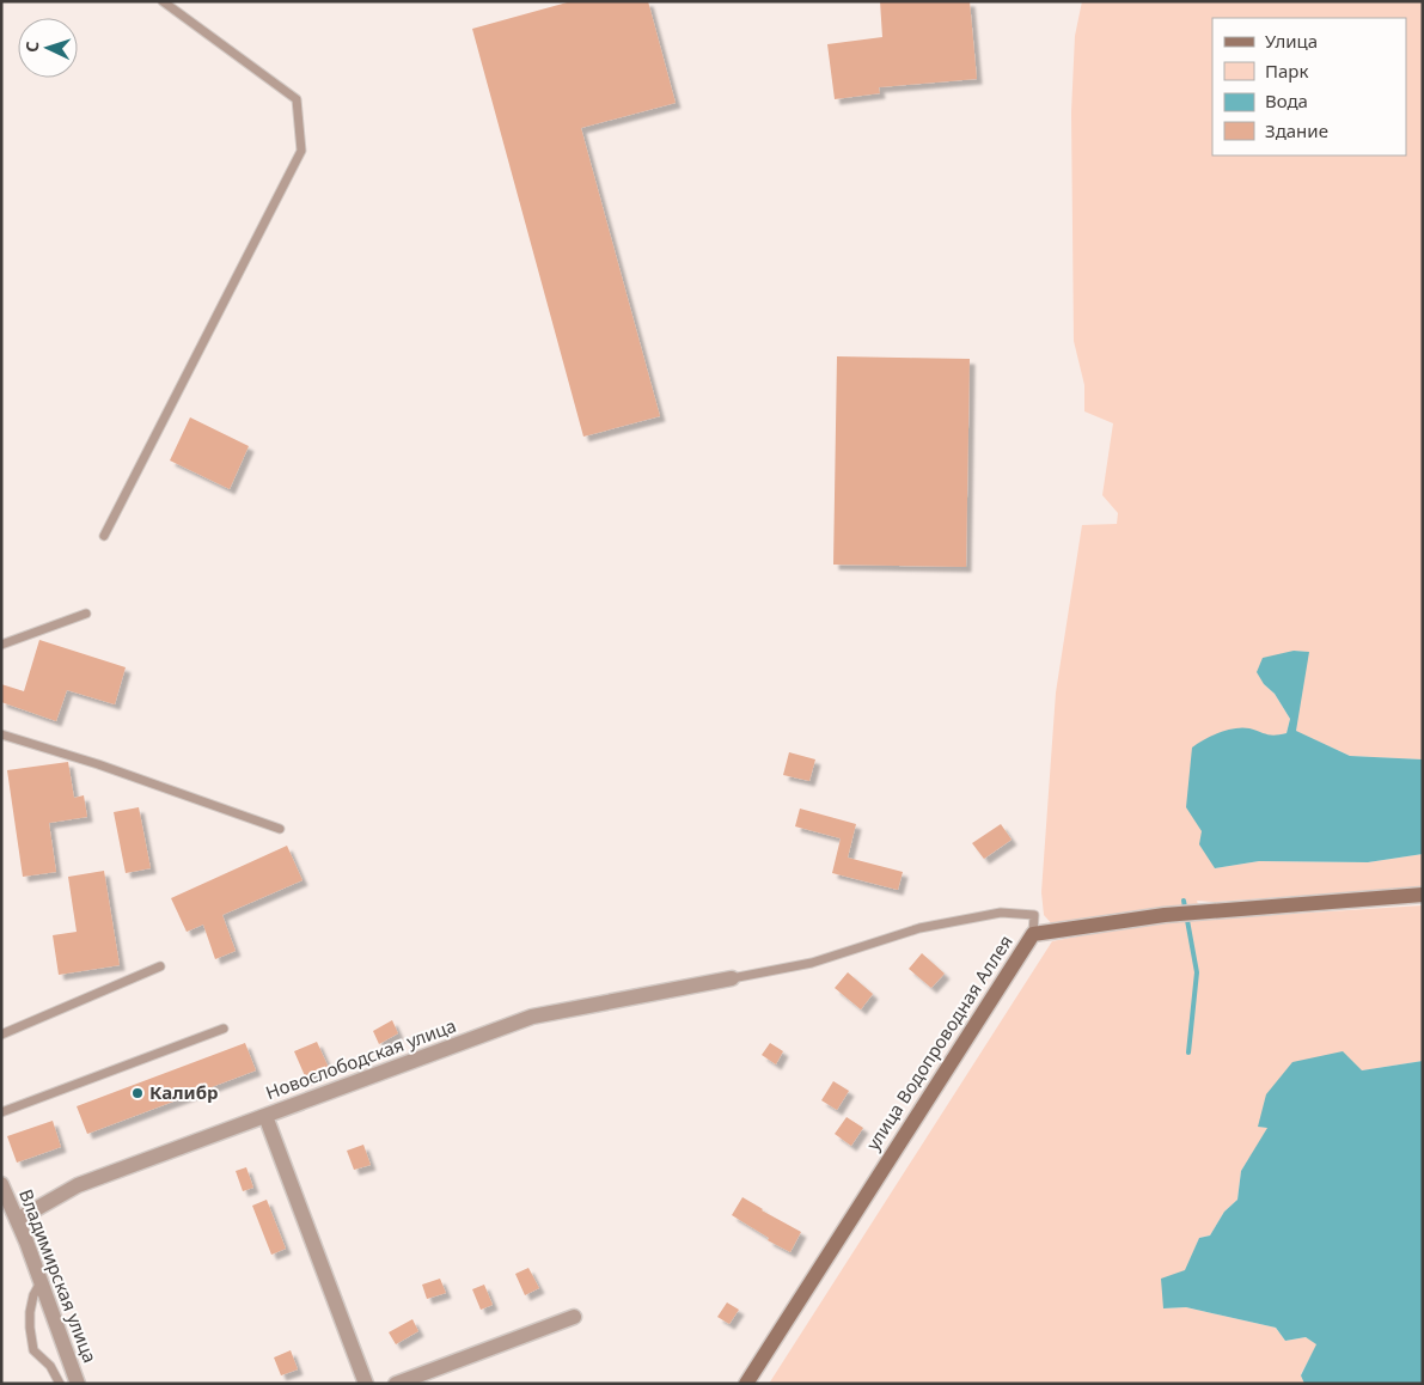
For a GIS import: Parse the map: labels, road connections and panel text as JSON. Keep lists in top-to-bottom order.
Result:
{
  "streets": {
    "street": ["улица Водопроводная Аллея", "Новослободская улица", "Владимирская улица"]
  },
  "crossings": [
    ["Новослободская улица", "Владимирская улица"]
  ],
  "places": ["Калибр"],
  "legend": [
    "Улица",
    "Парк",
    "Вода",
    "Здание"
  ],
  "north": "left"
}
